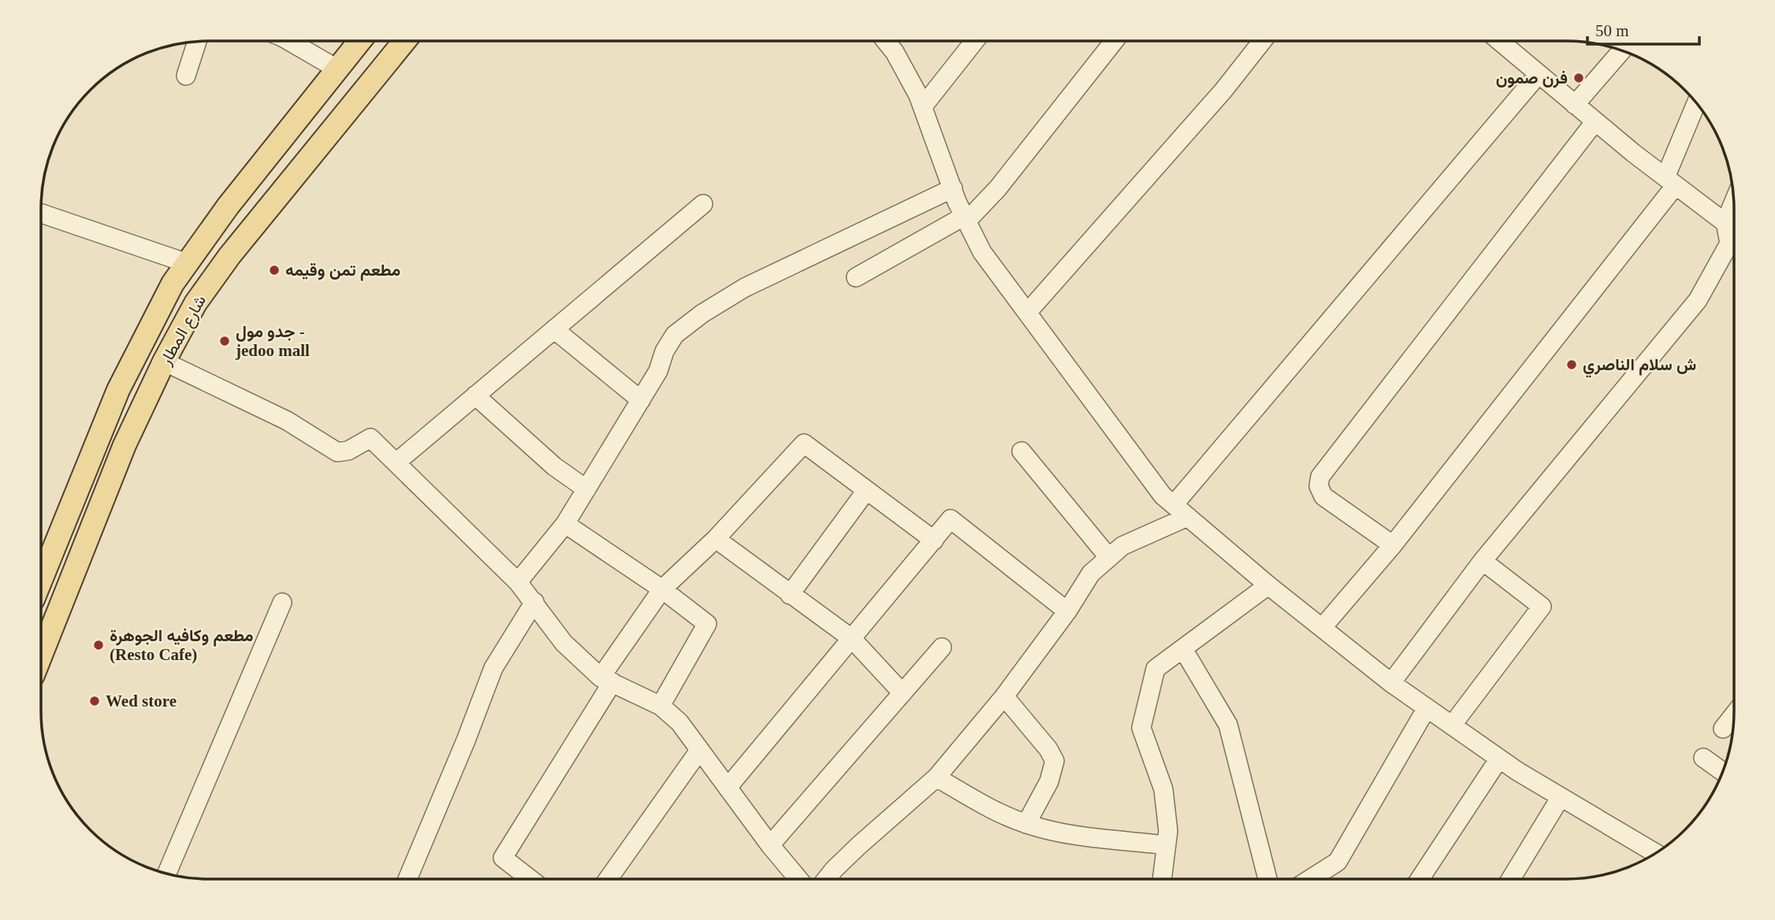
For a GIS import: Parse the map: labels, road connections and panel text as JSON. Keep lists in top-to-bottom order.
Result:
{
  "streets": {
    "main road": ["شارع المطار"]
  },
  "places": [
    "فرن صمون",
    "مطعم تمن وقيمه",
    "جدو مول - jedoo mall",
    "ش سلام الناصري",
    "مطعم وكافيه الجوهرة (Resto Cafe)",
    "Wed store"
  ],
  "scale_bar": "50 m"
}
